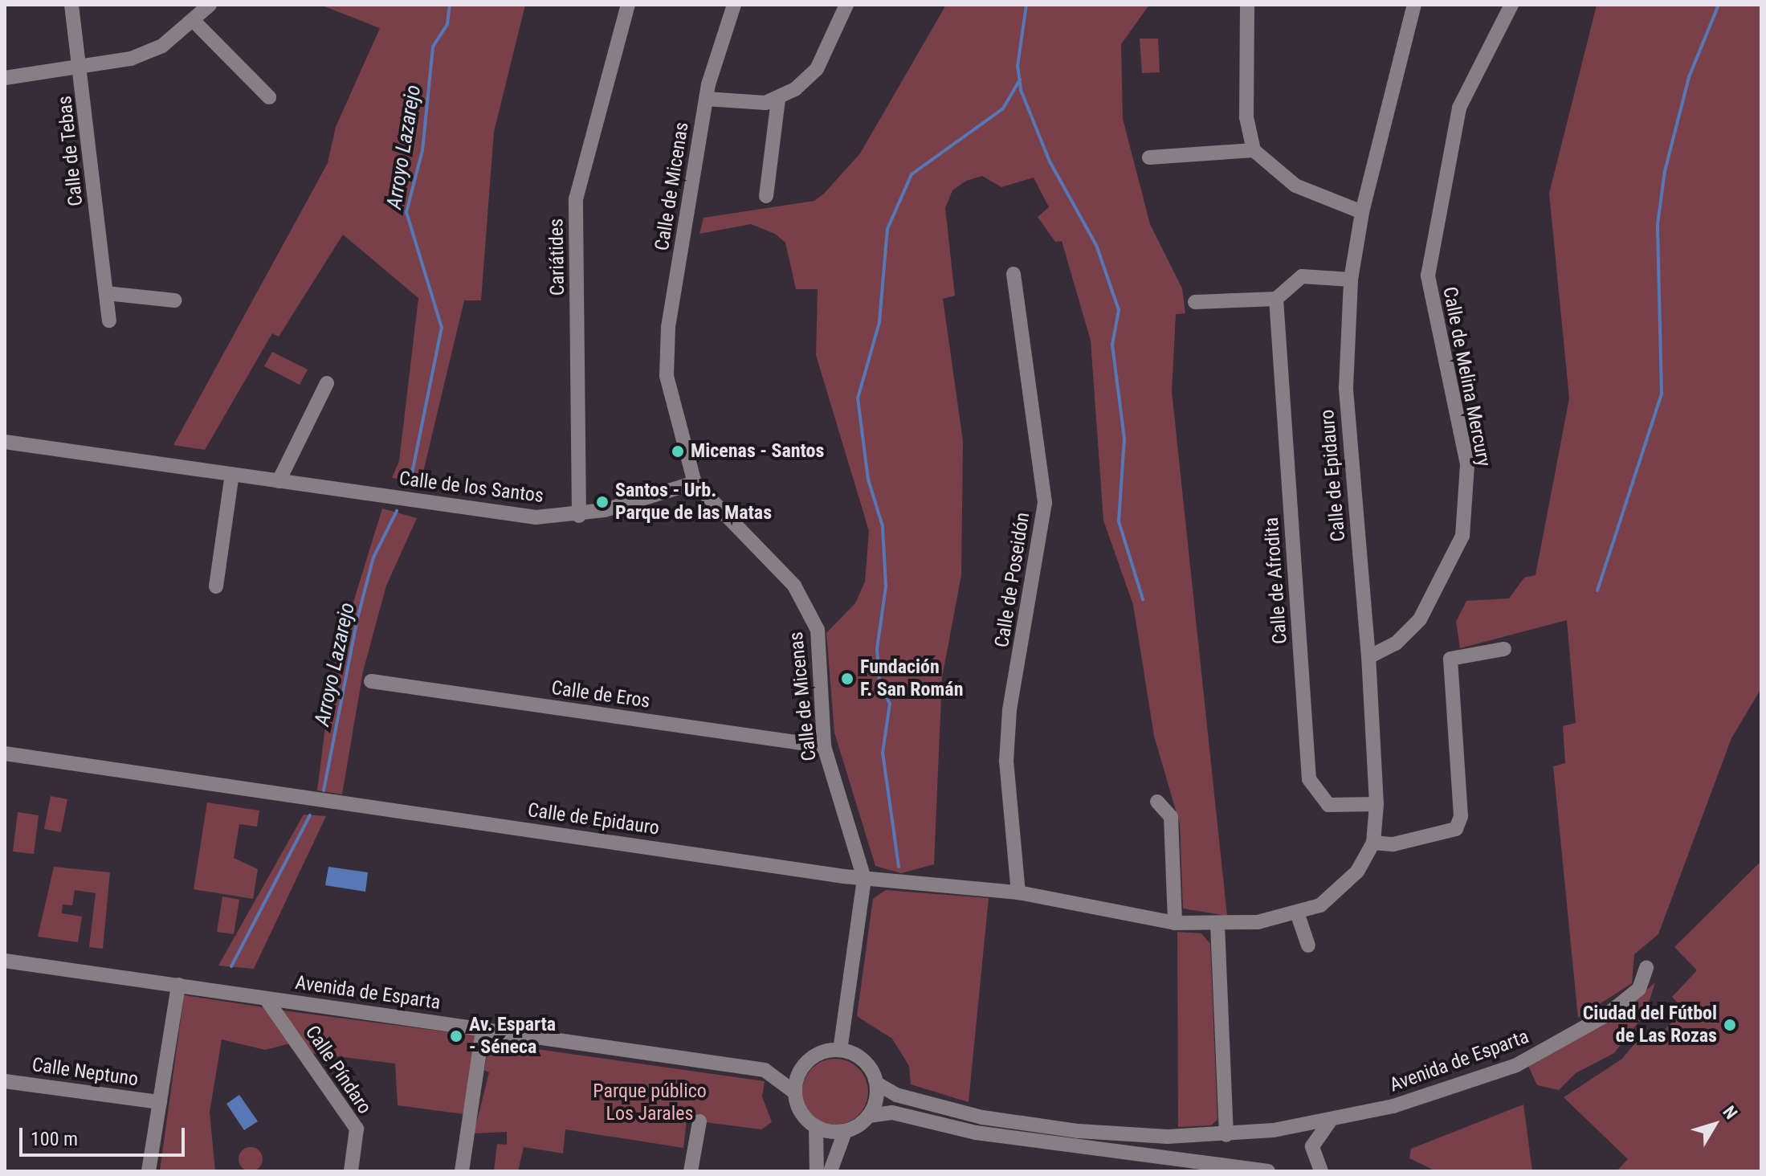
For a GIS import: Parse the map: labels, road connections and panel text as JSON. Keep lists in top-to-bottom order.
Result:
{
  "streets": {
    "street": [
      "Calle de Tebas",
      "Calle de Micenas",
      "Cariátides",
      "Calle de Melina Mercury",
      "Calle de Epidauro",
      "Calle de los Santos",
      "Calle de Poseidón",
      "Calle de Afrodita",
      "Calle de Eros",
      "Avenida de Esparta",
      "Calle Píndaro",
      "Calle Neptuno"
    ]
  },
  "crossings": [
    ["Calle de Micenas", "Calle de Epidauro"],
    ["Calle de Micenas", "Calle de los Santos"],
    ["Calle de Micenas", "Calle de Eros"],
    ["Calle de Micenas", "Avenida de Esparta"],
    ["Cariátides", "Calle de los Santos"],
    ["Calle de Melina Mercury", "Calle de Epidauro"],
    ["Calle de Epidauro", "Calle de Poseidón"],
    ["Calle de Epidauro", "Calle de Afrodita"],
    ["Avenida de Esparta", "Calle Píndaro"]
  ],
  "water": ["Arroyo Lazarejo"],
  "parks": ["Parque público Los Jarales"],
  "places": [
    "Micenas - Santos",
    "Santos - Urb. Parque de las Matas",
    "Fundación F. San Román",
    "Ciudad del Fútbol de Las Rozas",
    "Av. Esparta - Séneca"
  ],
  "scale_bar": "100 m",
  "north": "top right"
}
